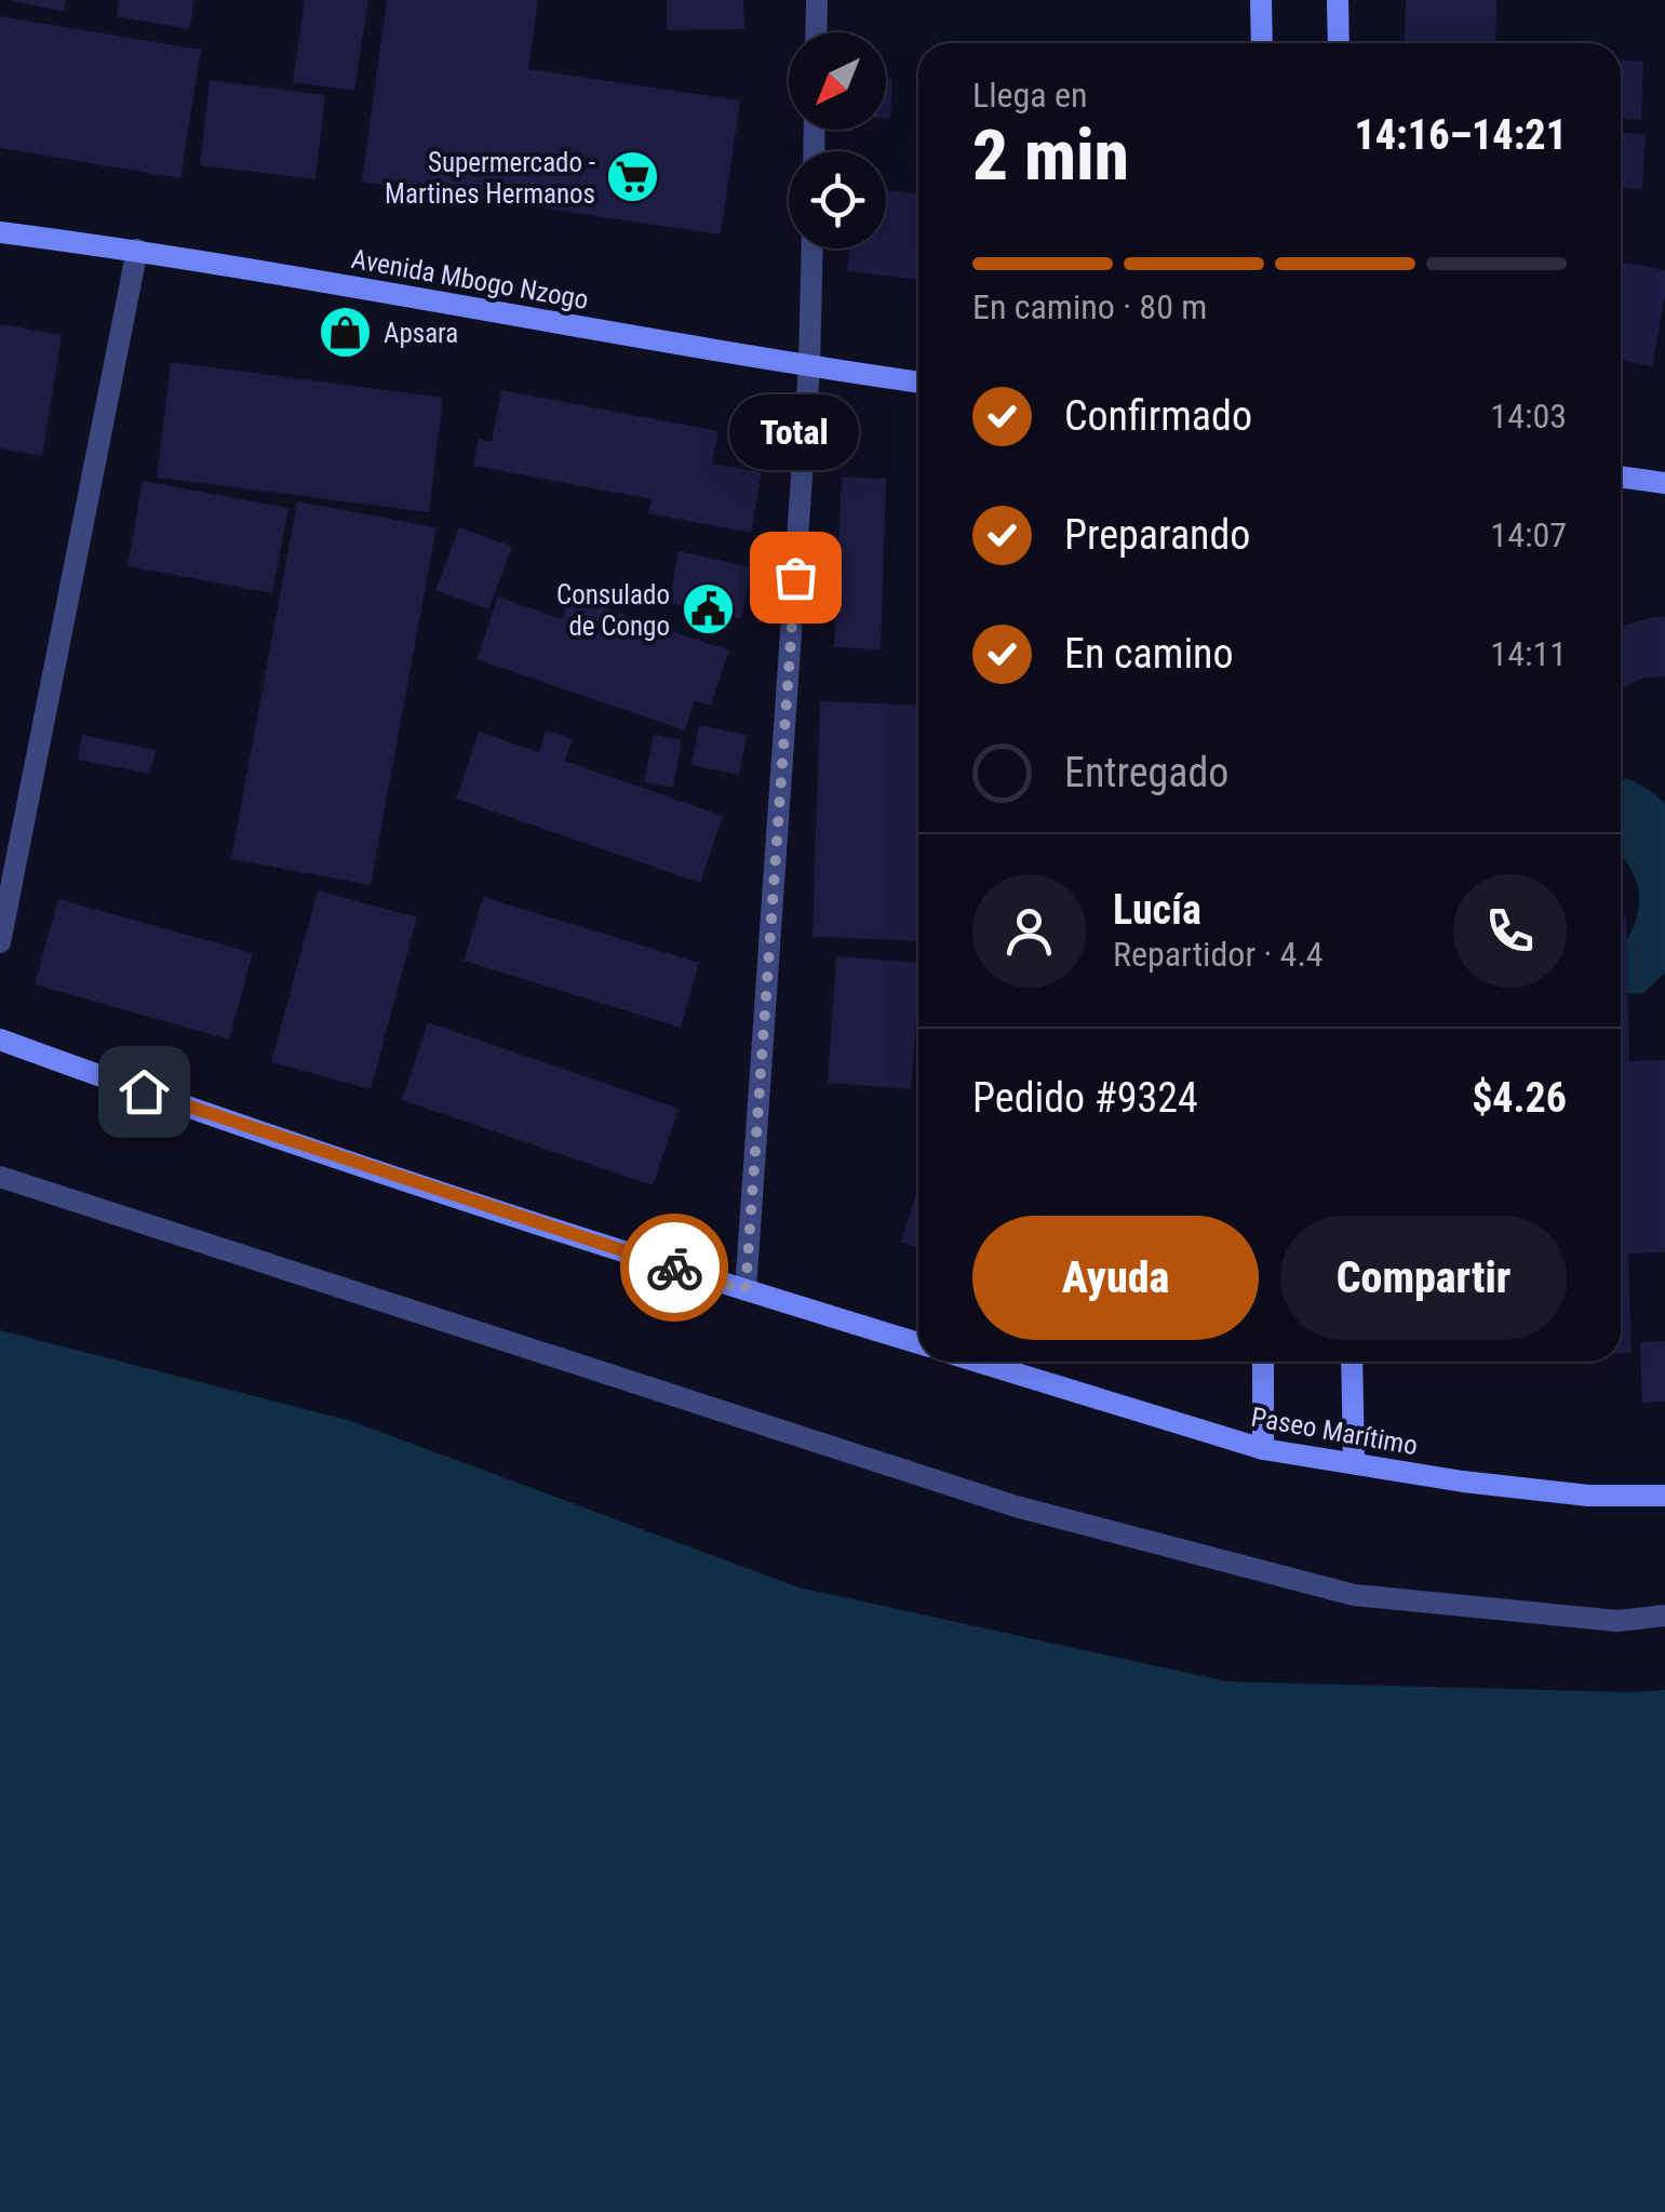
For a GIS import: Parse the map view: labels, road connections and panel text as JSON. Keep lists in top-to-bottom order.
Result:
{
  "streets": {
    "street": ["Avenida Mbogo Nzogo", "Paseo Marítimo"]
  },
  "places": {
    "supermarket": ["Supermercado - Martines Hermanos"],
    "shop": ["Apsara"],
    "other": ["Total"],
    "public building": ["Consulado de Congo"]
  },
  "north": "bottom left",
  "page": {
    "heading": ["2 min", "Llega en", "14:16–14:21"],
    "panel": [
      "Lucía",
      "Repartidor · 4.4",
      "Pedido #9324",
      "$4.26"
    ],
    "bar": "En camino · 80 m",
    "list": [
      ["Confirmado", "14:03"],
      ["Preparando", "14:07"],
      ["En camino", "14:11"],
      "Entregado"
    ],
    "bubble": "Total",
    "buttons": ["Ayuda", "Compartir"]
  }
}
